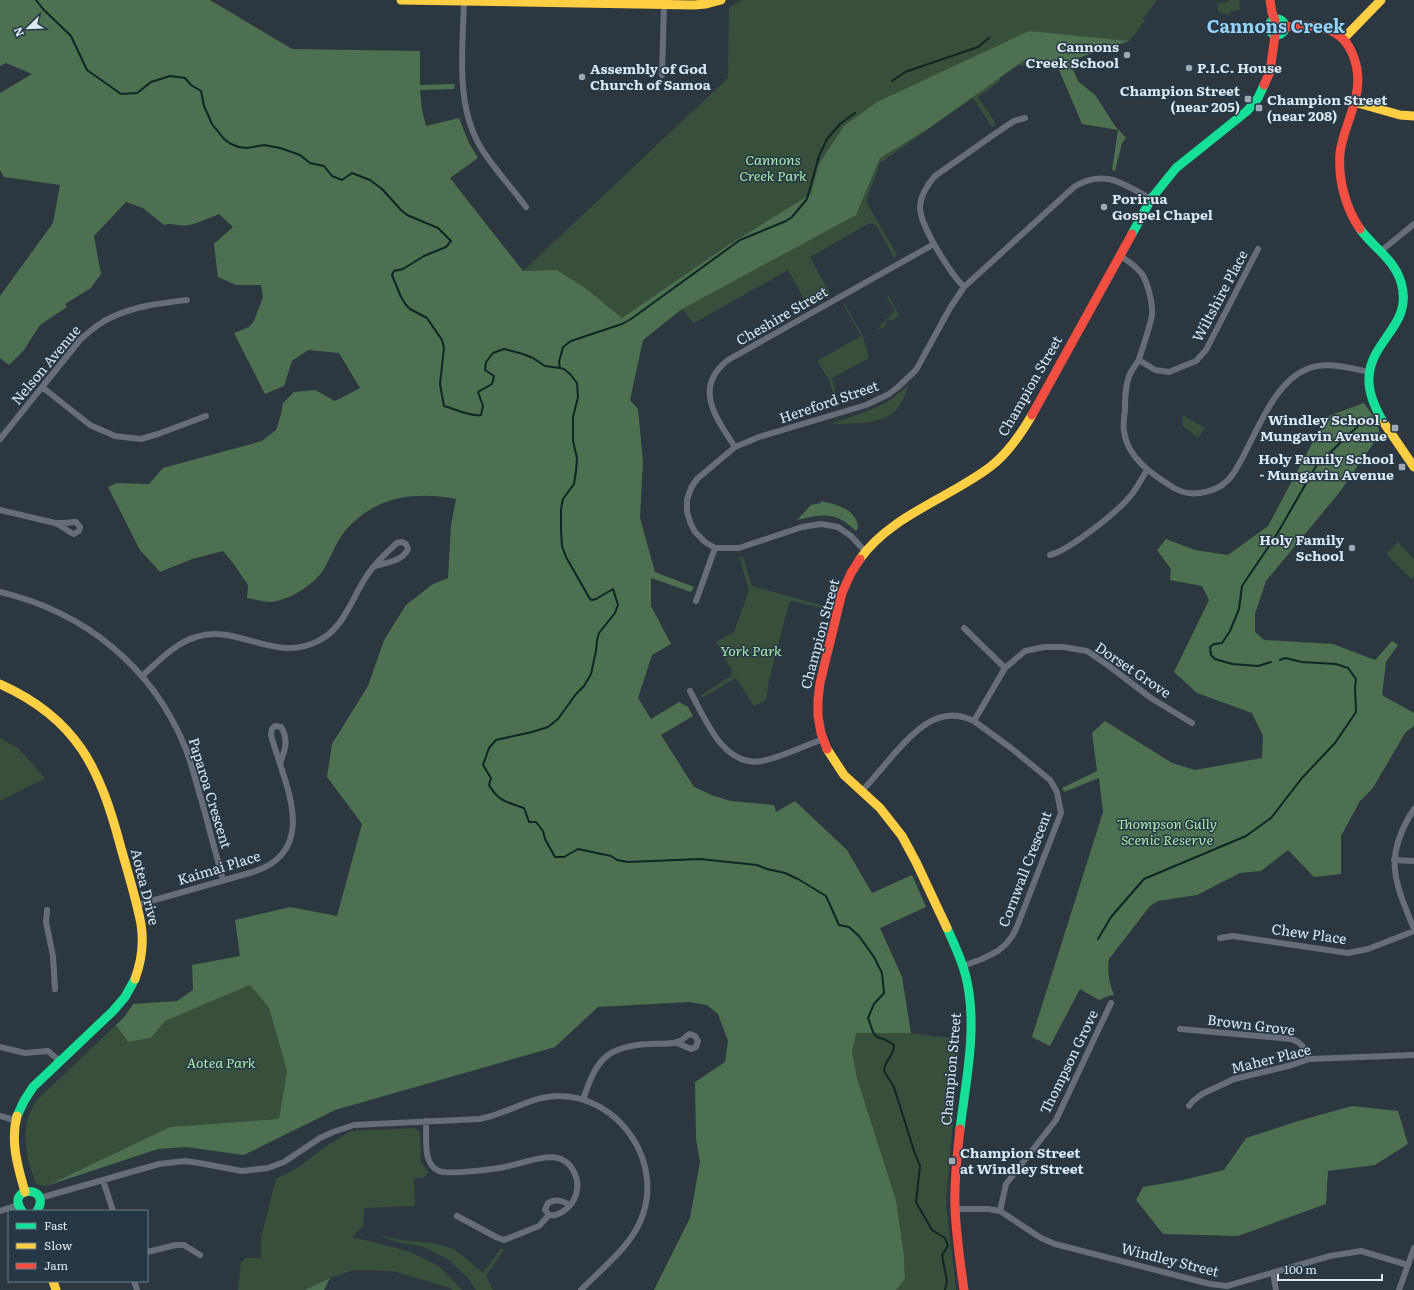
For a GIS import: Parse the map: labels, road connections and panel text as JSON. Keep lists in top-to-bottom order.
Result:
{
  "streets": {
    "main road": ["Champion Street", "Aotea Drive"],
    "street": [
      "Wiltshire Place",
      "Cheshire Street",
      "Nelson Avenue",
      "Hereford Street",
      "Dorset Grove",
      "Paparoa Crescent",
      "Kaimai Place",
      "Cornwall Crescent",
      "Chew Place",
      "Brown Grove",
      "Maher Place",
      "Thompson Grove",
      "Windley Street"
    ]
  },
  "crossings": [
    ["Cheshire Street", "Hereford Street"],
    ["Champion Street", "Hereford Street"],
    ["Champion Street", "Cornwall Crescent"],
    ["Champion Street", "Windley Street"],
    ["Dorset Grove", "Cornwall Crescent"],
    ["Paparoa Crescent", "Kaimai Place"],
    ["Kaimai Place", "Aotea Drive"],
    ["Brown Grove", "Maher Place"],
    ["Thompson Grove", "Windley Street"]
  ],
  "districts": ["Cannons Creek"],
  "parks": [
    "Cannons Creek Park",
    "York Park",
    "Thompson Gully Scenic Reserve",
    "Aotea Park"
  ],
  "places": {
    "other": [
      "Cannons Creek School",
      "P.I.C. House",
      "Assembly of God Church of Samoa",
      "Porirua Gospel Chapel",
      "Holy Family School"
    ],
    "transit": [
      "Champion Street (near 205)",
      "Champion Street (near 208)",
      "Windley School - Mungavin Avenue",
      "Holy Family School - Mungavin Avenue",
      "Champion Street at Windley Street"
    ]
  },
  "legend": ["Fast", "Slow", "Jam"],
  "scale_bar": "100 m",
  "north": "bottom left"
}
